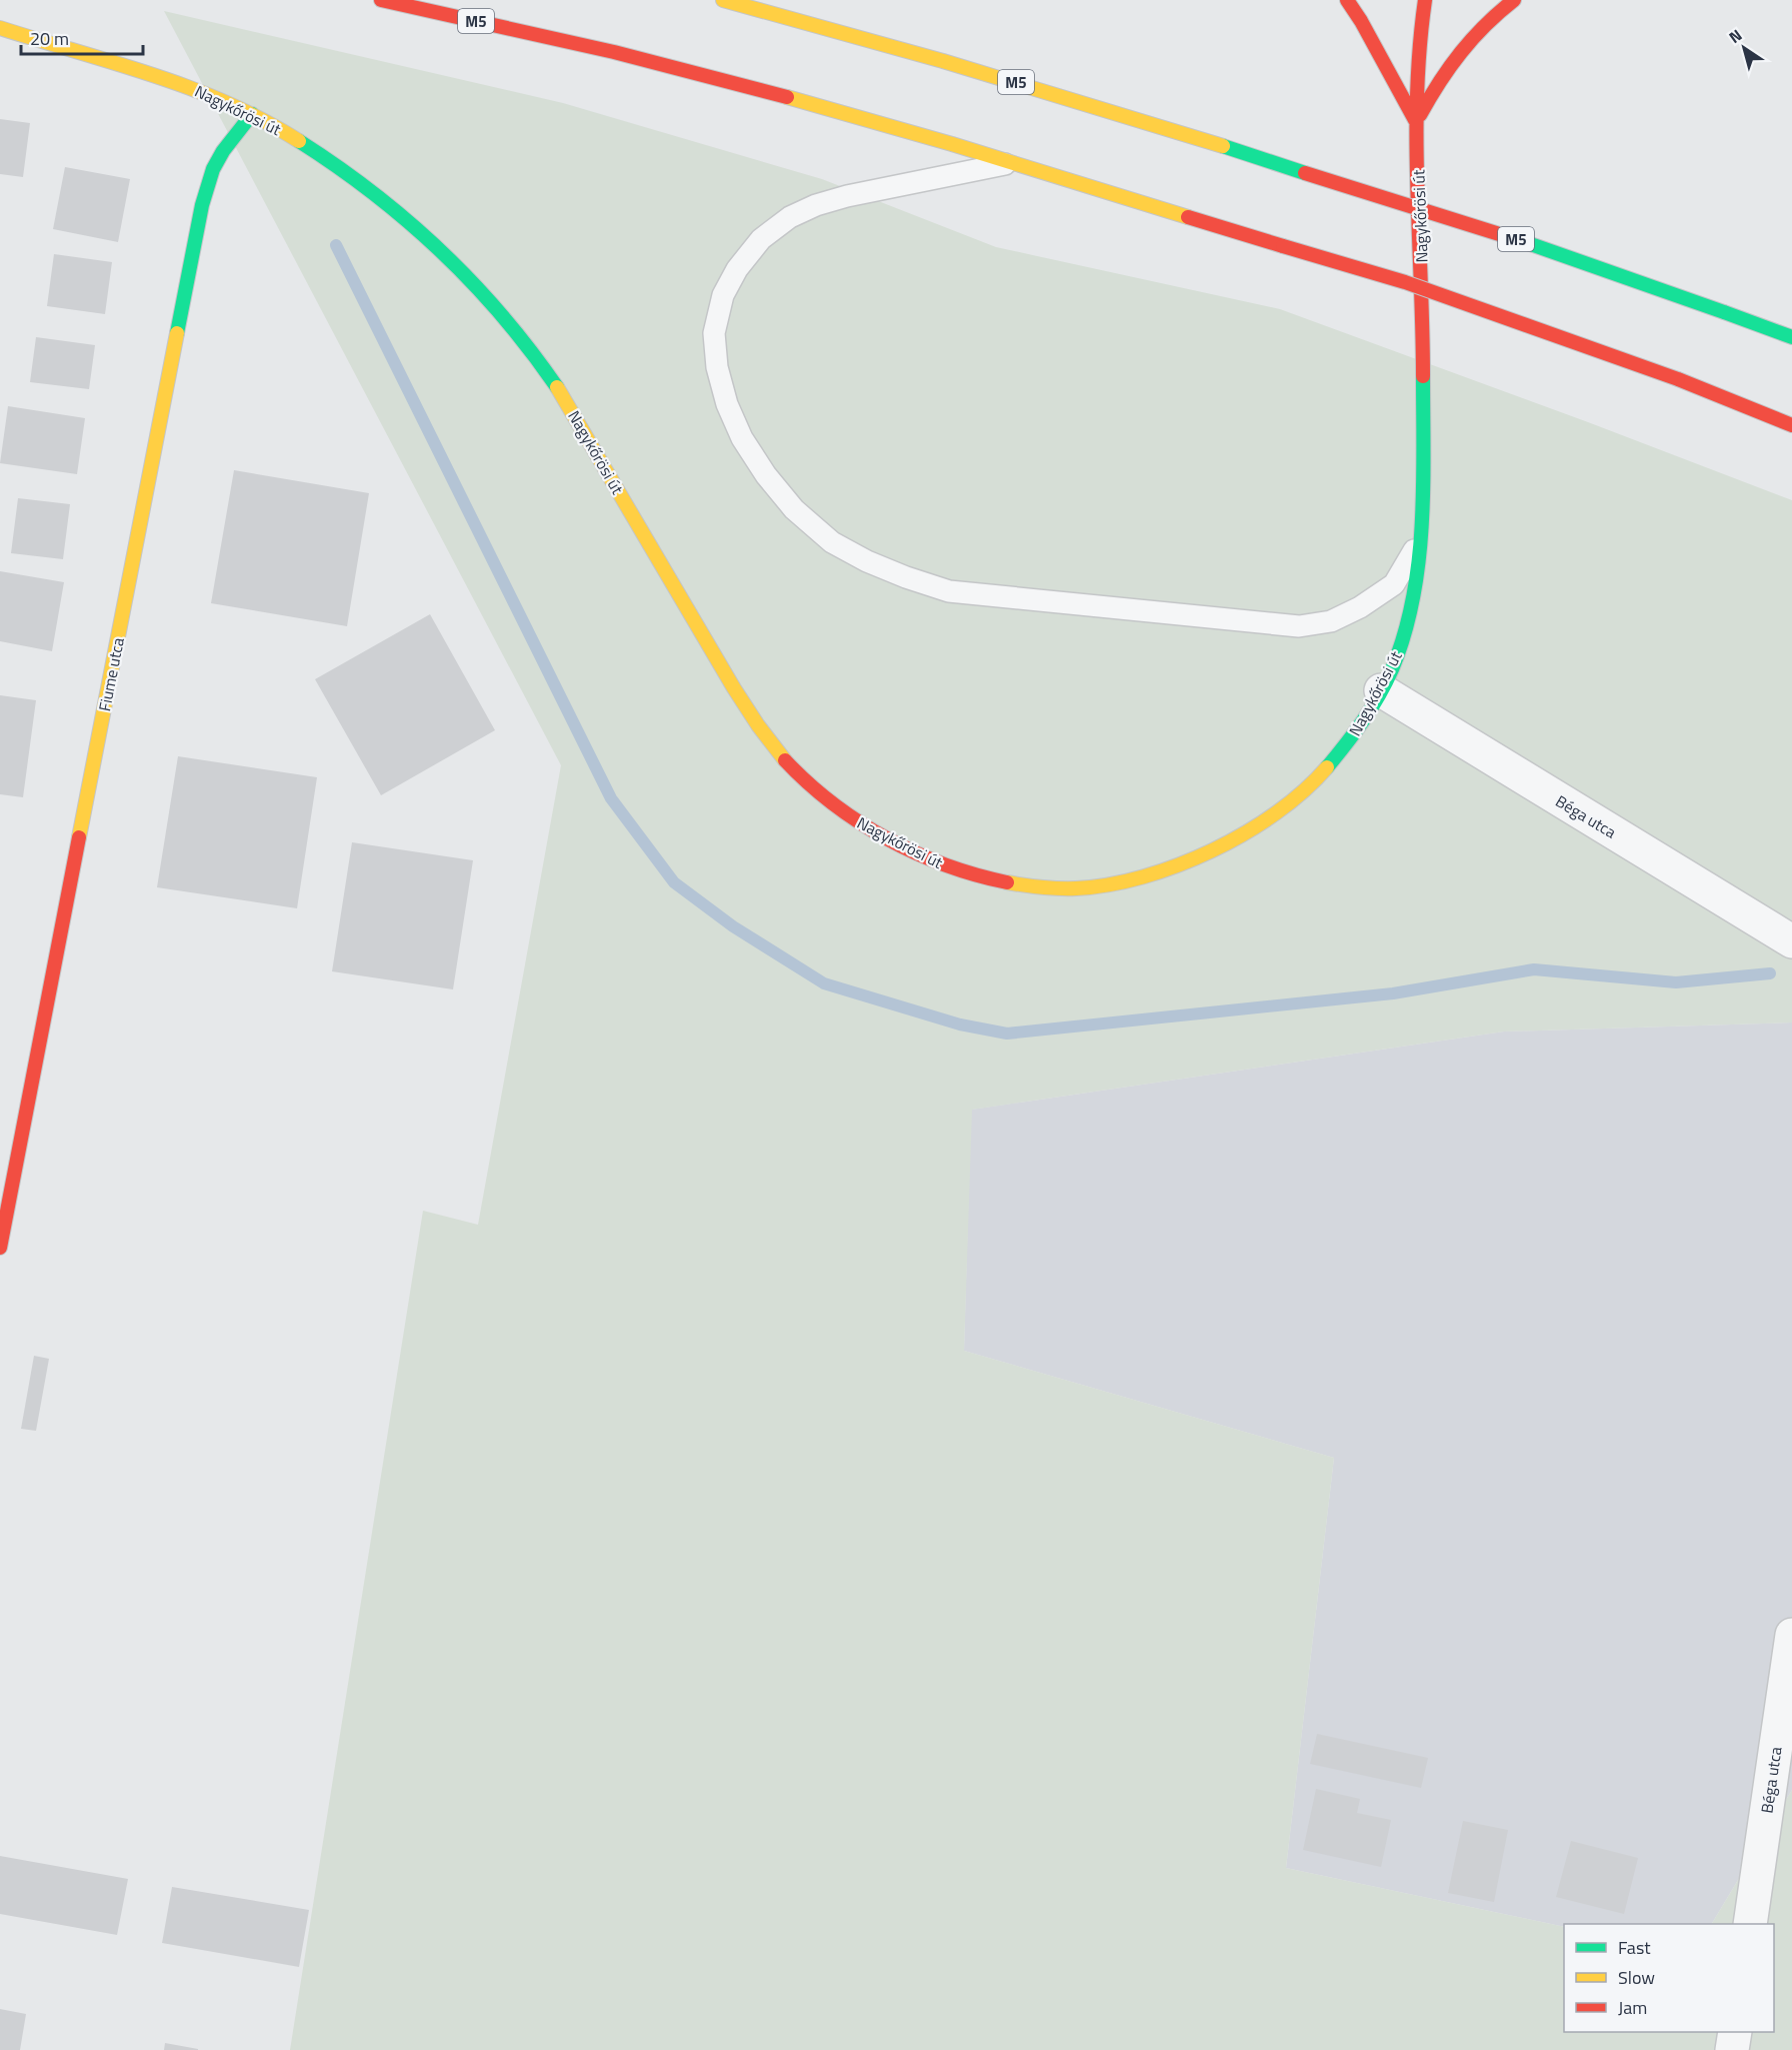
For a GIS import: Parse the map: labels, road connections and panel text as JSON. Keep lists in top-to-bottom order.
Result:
{
  "streets": {
    "main road": ["M5", "Nagykőrösi út", "Fiume utca"],
    "street": ["Béga utca"]
  },
  "crossings": [
    ["Nagykőrösi út", "Fiume utca"],
    ["Nagykőrösi út", "Béga utca"]
  ],
  "legend": ["Fast", "Slow", "Jam"],
  "scale_bar": "20 m",
  "north": "top left"
}
